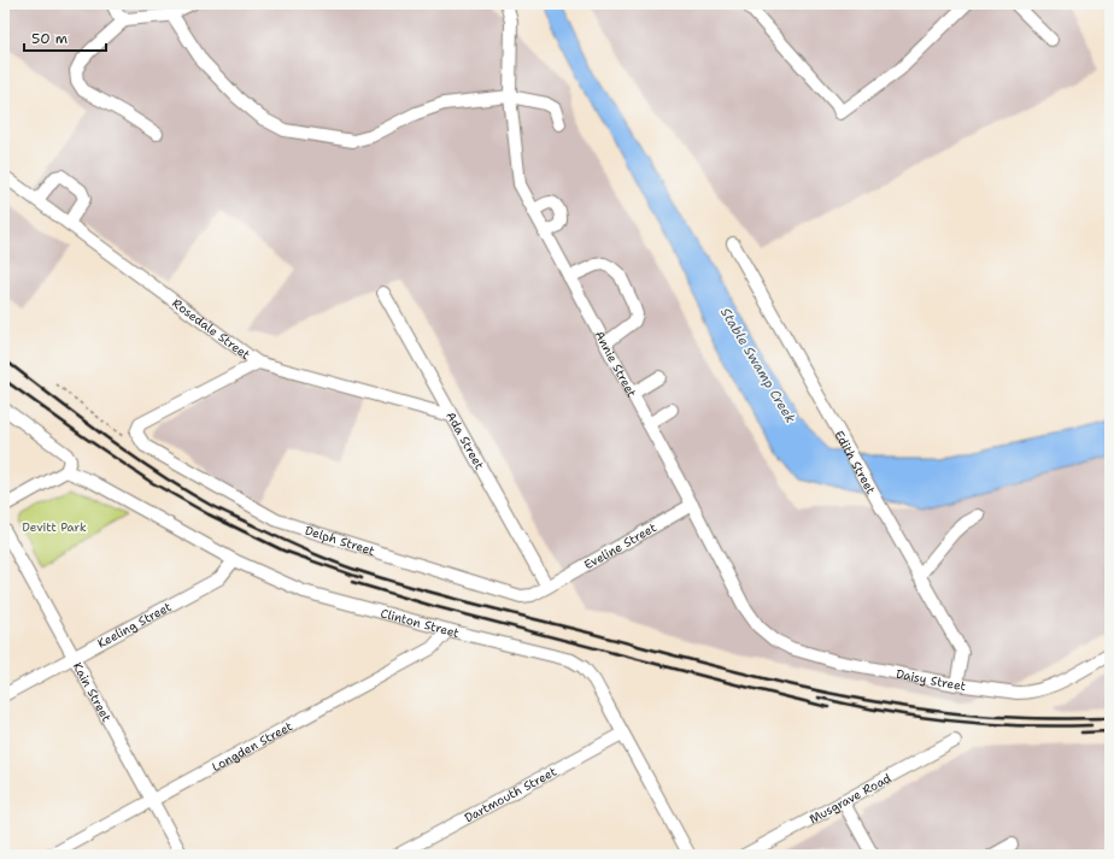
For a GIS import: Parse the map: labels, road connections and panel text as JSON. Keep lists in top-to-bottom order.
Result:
{
  "streets": {
    "street": [
      "Rosedale Street",
      "Annie Street",
      "Ada Street",
      "Edith Street",
      "Delph Street",
      "Eveline Street",
      "Clinton Street",
      "Keeling Street",
      "Daisy Street",
      "Kain Street",
      "Longden Street",
      "Dartmouth Street",
      "Musgrave Road"
    ]
  },
  "crossings": [
    ["Rosedale Street", "Ada Street"],
    ["Rosedale Street", "Delph Street"],
    ["Annie Street", "Eveline Street"],
    ["Annie Street", "Daisy Street"],
    ["Ada Street", "Delph Street"],
    ["Ada Street", "Eveline Street"],
    ["Edith Street", "Daisy Street"],
    ["Delph Street", "Eveline Street"],
    ["Clinton Street", "Keeling Street"],
    ["Clinton Street", "Longden Street"],
    ["Clinton Street", "Dartmouth Street"],
    ["Keeling Street", "Kain Street"],
    ["Kain Street", "Longden Street"]
  ],
  "water": ["Stable Swamp Creek"],
  "parks": ["Devitt Park"],
  "scale_bar": "50 m"
}
